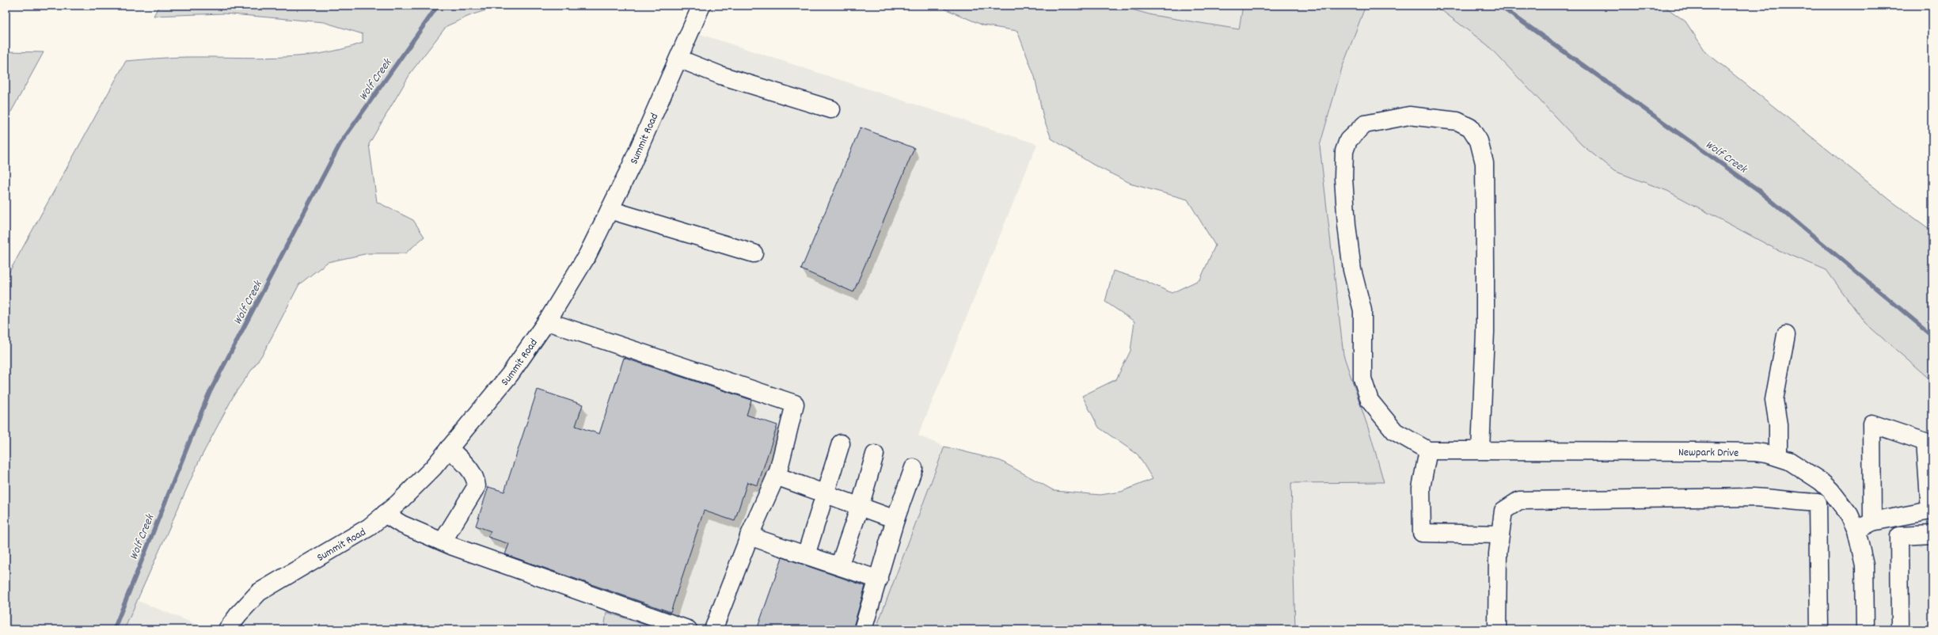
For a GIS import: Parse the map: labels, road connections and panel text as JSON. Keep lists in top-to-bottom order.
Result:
{
  "streets": {
    "street": ["Summit Road", "Newpark Drive"]
  },
  "water": ["Wolf Creek"]
}
